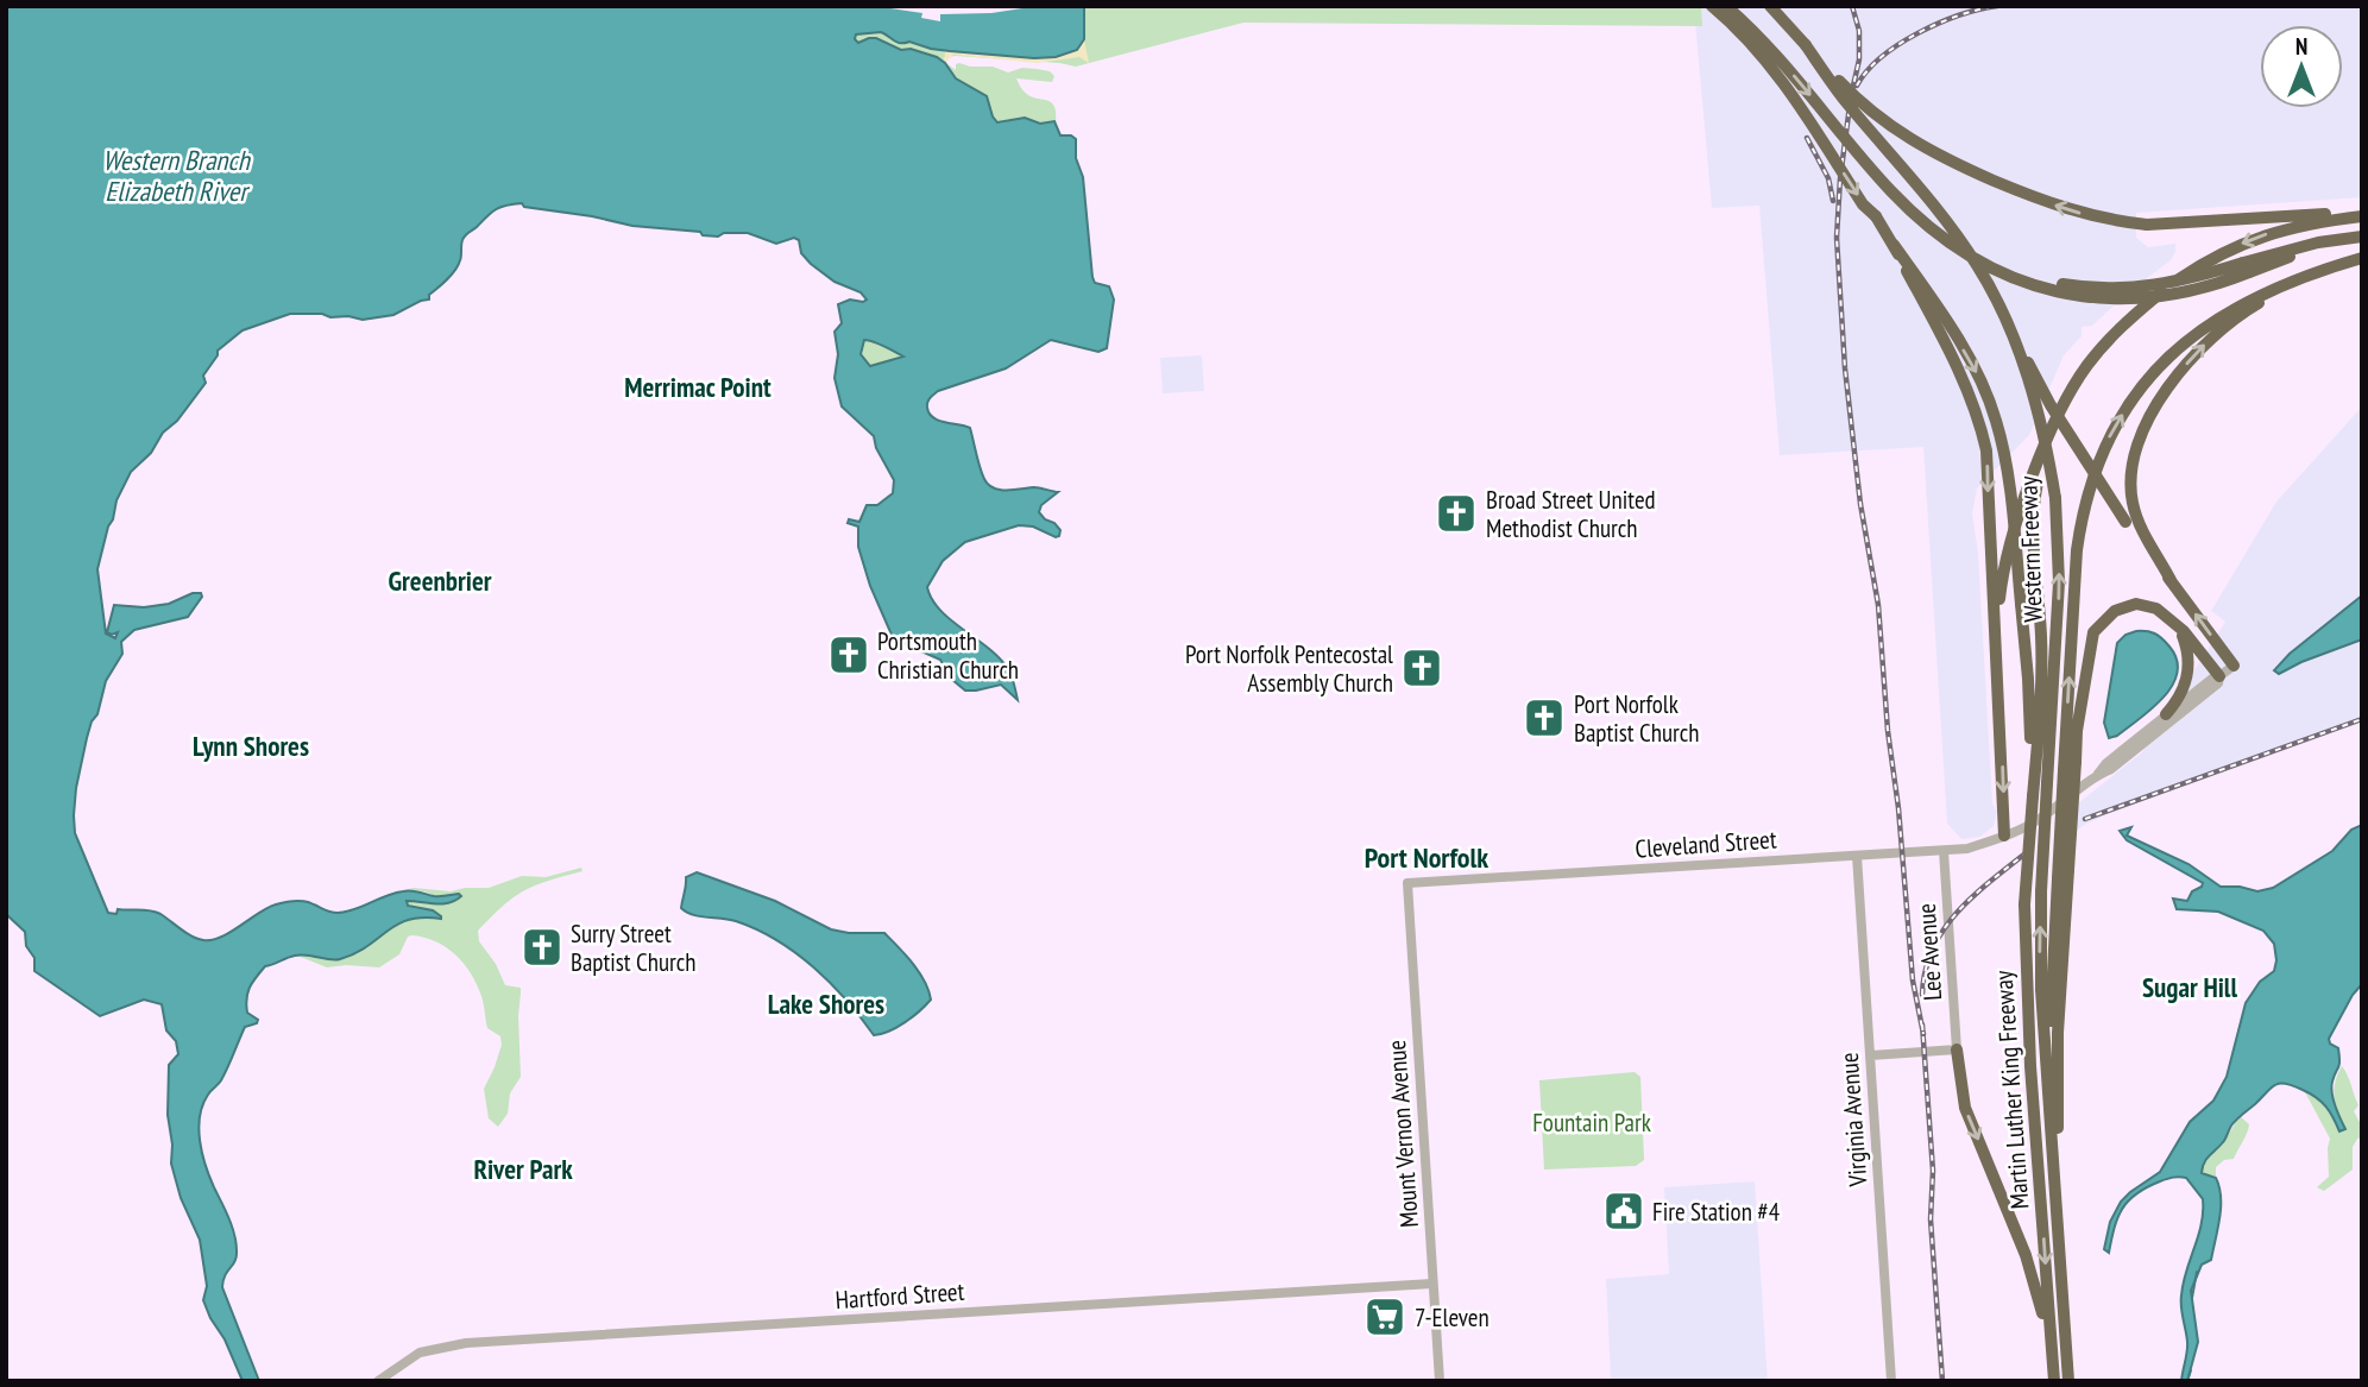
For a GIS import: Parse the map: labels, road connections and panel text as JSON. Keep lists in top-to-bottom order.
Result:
{
  "streets": {
    "highway": ["Western Freeway", "Martin Luther King Freeway"],
    "street": [
      "Cleveland Street",
      "Lee Avenue",
      "Virginia Avenue",
      "Mount Vernon Avenue",
      "Hartford Street"
    ]
  },
  "crossings": [
    ["Western Freeway", "Martin Luther King Freeway"],
    ["Cleveland Street", "Lee Avenue"],
    ["Cleveland Street", "Virginia Avenue"],
    ["Cleveland Street", "Mount Vernon Avenue"],
    ["Mount Vernon Avenue", "Hartford Street"]
  ],
  "districts": [
    "Merrimac Point",
    "Greenbrier",
    "Lynn Shores",
    "Port Norfolk",
    "Sugar Hill",
    "Lake Shores",
    "River Park"
  ],
  "water": ["Western Branch Elizabeth River"],
  "parks": ["Fountain Park"],
  "places": {
    "church": [
      "Broad Street United Methodist Church",
      "Portsmouth Christian Church",
      "Port Norfolk Pentecostal Assembly Church",
      "Port Norfolk Baptist Church",
      "Surry Street Baptist Church"
    ],
    "public building": ["Fire Station #4"],
    "supermarket": ["7-Eleven"]
  },
  "north": "top"
}
